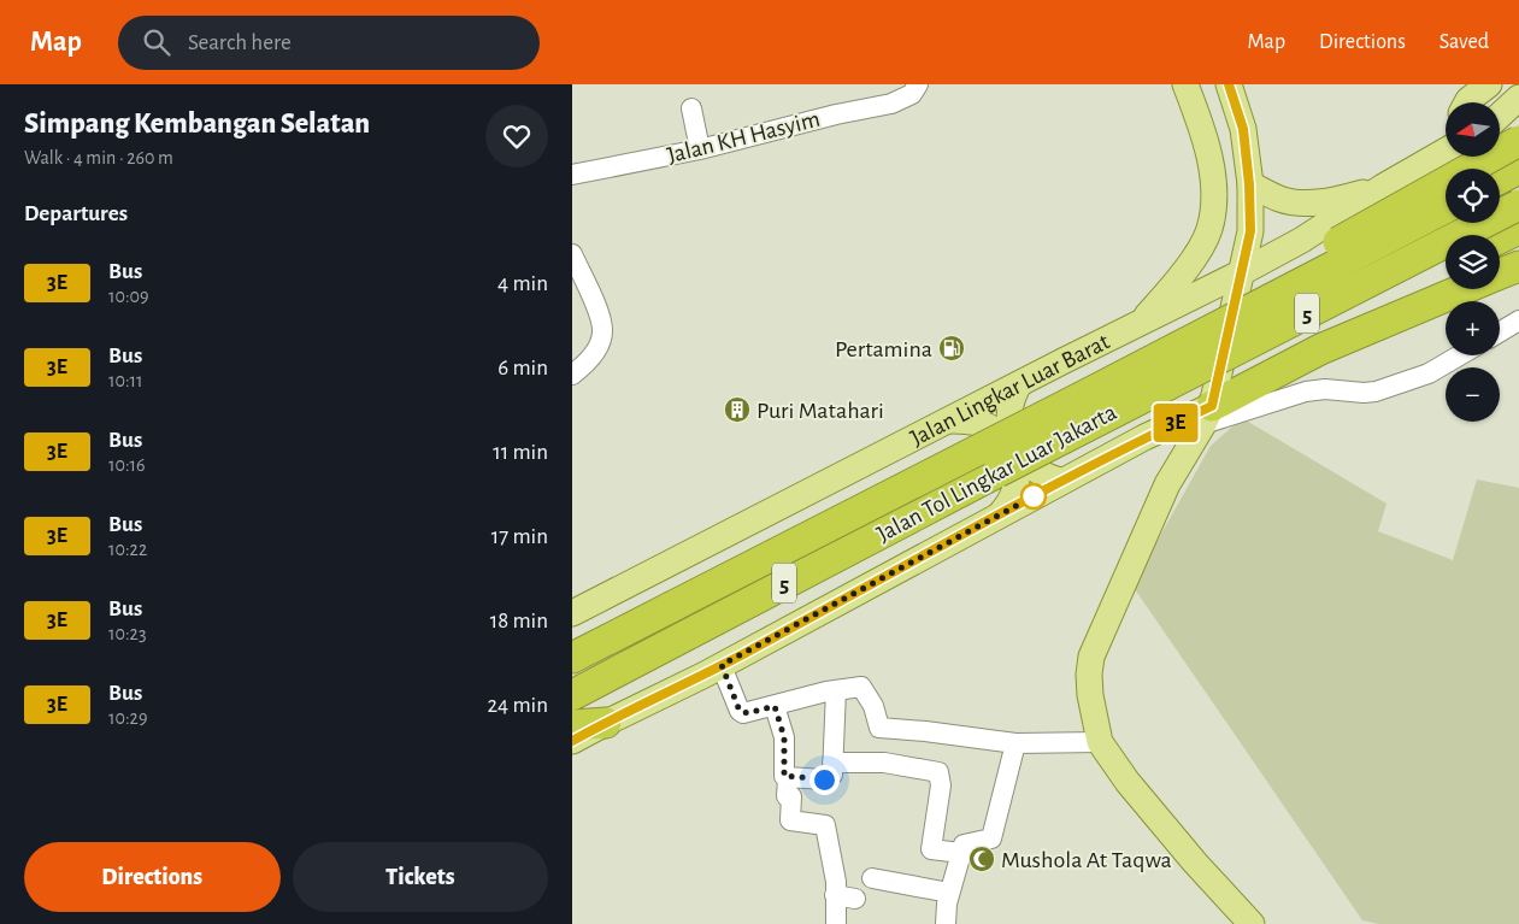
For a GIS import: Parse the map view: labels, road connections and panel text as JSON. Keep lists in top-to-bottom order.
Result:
{
  "streets": {
    "highway": ["5", "Jalan Tol Lingkar Luar Jakarta"],
    "main road": ["Jalan Lingkar Luar Barat"],
    "street": ["Jalan KH Hasyim"]
  },
  "places": {
    "fuel station": ["Pertamina"],
    "building": ["Puri Matahari"],
    "mosque": ["Mushola At Taqwa"]
  },
  "lines": ["bus line 3E"],
  "north": "left",
  "page": {
    "header": "Map",
    "search": "Search here",
    "nav": ["Map", "Directions", "Saved"],
    "heading": [
      ["Simpang Kembangan Selatan", "Walk · 4 min · 260 m"],
      "Departures"
    ],
    "on_map": "3E",
    "map_buttons": ["+", "−"],
    "list": [
      {
        "mark": "3E",
        "name": "Bus",
        "note": "10:09",
        "value": "4 min"
      },
      {
        "mark": "3E",
        "name": "Bus",
        "note": "10:11",
        "value": "6 min"
      },
      {
        "mark": "3E",
        "name": "Bus",
        "note": "10:16",
        "value": "11 min"
      },
      {
        "mark": "3E",
        "name": "Bus",
        "note": "10:22",
        "value": "17 min"
      },
      {
        "mark": "3E",
        "name": "Bus",
        "note": "10:23",
        "value": "18 min"
      },
      {
        "mark": "3E",
        "name": "Bus",
        "note": "10:29",
        "value": "24 min"
      }
    ],
    "buttons": ["Directions", "Tickets"]
  }
}
